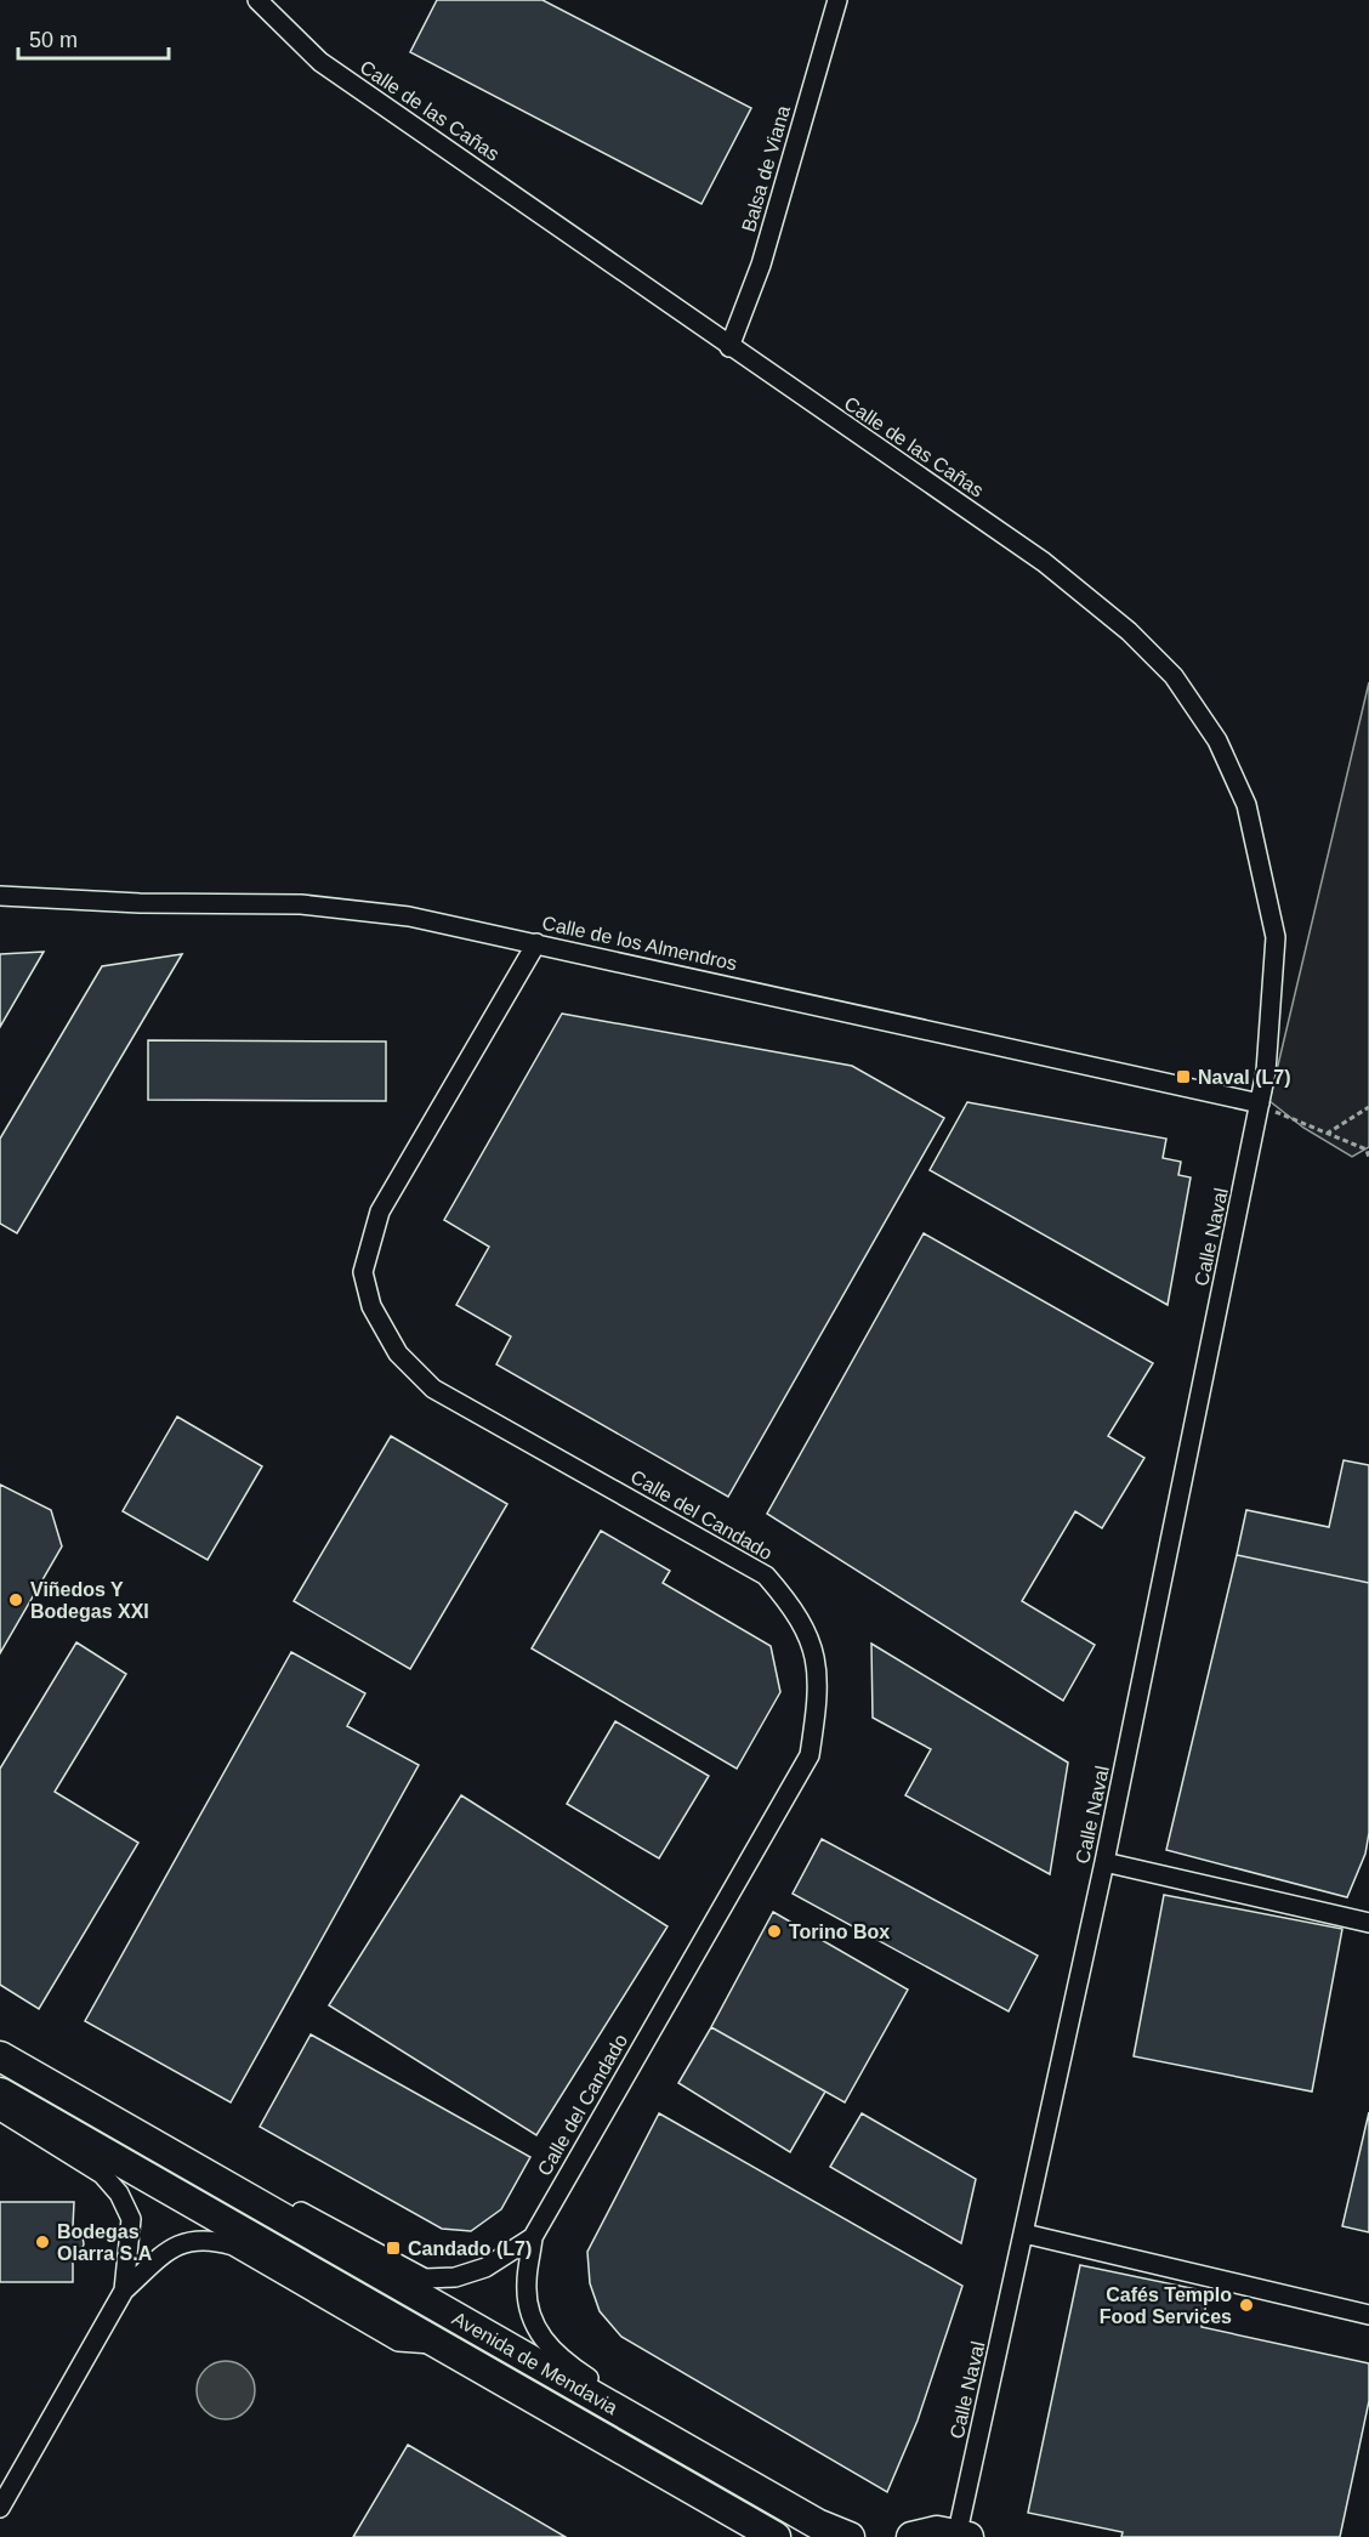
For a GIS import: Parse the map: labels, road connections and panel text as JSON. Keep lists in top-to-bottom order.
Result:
{
  "streets": {
    "main road": ["Avenida de Mendavia"],
    "street": [
      "Calle de las Cañas",
      "Balsa de Viana",
      "Calle de los Almendros",
      "Calle Naval",
      "Calle del Candado"
    ]
  },
  "crossings": [
    ["Calle de las Cañas", "Balsa de Viana"],
    ["Calle de las Cañas", "Calle de los Almendros"],
    ["Calle de las Cañas", "Calle Naval"],
    ["Calle de los Almendros", "Calle Naval"],
    ["Calle de los Almendros", "Calle del Candado"],
    ["Calle del Candado", "Avenida de Mendavia"]
  ],
  "places": {
    "transit": ["Naval (L7)", "Candado (L7)"],
    "other": [
      "Viñedos Y Bodegas XXI",
      "Torino Box",
      "Bodegas Olarra S.A",
      "Cafés Templo Food Services"
    ]
  },
  "scale_bar": "50 m"
}
